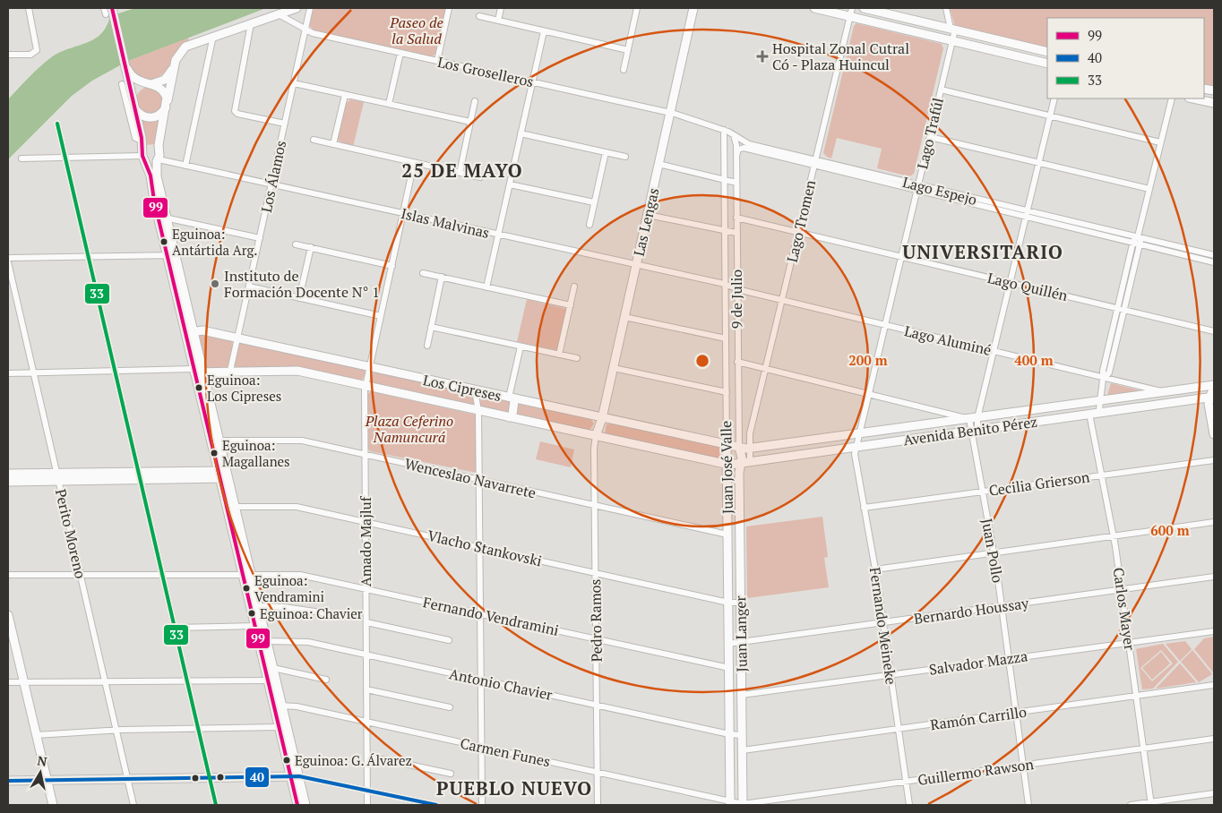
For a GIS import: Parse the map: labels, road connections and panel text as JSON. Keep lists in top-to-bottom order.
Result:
{
  "streets": {
    "main road": [
      "Las Lengas",
      "9 de Julio",
      "Los Cipreses",
      "Avenida Benito Pérez",
      "Juan José Valle",
      "Juan Langer"
    ],
    "street": [
      "Los Groselleros",
      "Lago Trafúl",
      "Los Álamos",
      "Lago Espejo",
      "Lago Tromen",
      "Islas Malvinas",
      "Lago Quillén",
      "Lago Aluminé",
      "Wenceslao Navarrete",
      "Cecilia Grierson",
      "Perito Moreno",
      "Amado Majluf",
      "Vlacho Stankovski",
      "Juan Pollo",
      "Carlos Mayer",
      "Bernardo Houssay",
      "Fernando Vendramini",
      "Pedro Ramos",
      "Fernando Meineke",
      "Salvador Mazza",
      "Antonio Chavier",
      "Ramón Carrillo",
      "Carmen Funes",
      "Guillermo Rawson"
    ]
  },
  "crossings": [
    ["Los Groselleros", "Los Álamos"],
    ["Los Groselleros", "Lago Espejo"],
    ["Los Groselleros", "Las Lengas"],
    ["Lago Trafúl", "Lago Espejo"],
    ["Lago Trafúl", "Lago Quillén"],
    ["Lago Trafúl", "Lago Aluminé"],
    ["Lago Trafúl", "Avenida Benito Pérez"],
    ["Lago Trafúl", "Fernando Meineke"],
    ["Los Álamos", "Islas Malvinas"],
    ["Los Álamos", "Los Cipreses"],
    ["Lago Espejo", "Lago Tromen"],
    ["Lago Espejo", "Las Lengas"],
    ["Lago Espejo", "9 de Julio"],
    ["Lago Espejo", "Juan José Valle"],
    ["Lago Espejo", "Juan Pollo"],
    ["Lago Tromen", "Lago Quillén"],
    ["Lago Tromen", "Lago Aluminé"],
    ["Lago Tromen", "Avenida Benito Pérez"],
    ["Las Lengas", "Islas Malvinas"],
    ["Las Lengas", "Los Cipreses"],
    ["Las Lengas", "Pedro Ramos"],
    ["Islas Malvinas", "9 de Julio"],
    ["Islas Malvinas", "Lago Aluminé"],
    ["Islas Malvinas", "Juan José Valle"],
    ["Islas Malvinas", "Amado Majluf"],
    ["Lago Quillén", "9 de Julio"],
    ["Lago Quillén", "Juan Pollo"],
    ["9 de Julio", "Lago Aluminé"],
    ["9 de Julio", "Los Cipreses"],
    ["9 de Julio", "Avenida Benito Pérez"],
    ["9 de Julio", "Juan José Valle"],
    ["9 de Julio", "Juan Langer"],
    ["Lago Aluminé", "Avenida Benito Pérez"],
    ["Lago Aluminé", "Juan José Valle"],
    ["Lago Aluminé", "Juan Pollo"],
    ["Los Cipreses", "Avenida Benito Pérez"],
    ["Los Cipreses", "Juan José Valle"],
    ["Los Cipreses", "Amado Majluf"],
    ["Los Cipreses", "Pedro Ramos"],
    ["Avenida Benito Pérez", "Juan José Valle"],
    ["Avenida Benito Pérez", "Juan Pollo"],
    ["Avenida Benito Pérez", "Carlos Mayer"],
    ["Avenida Benito Pérez", "Fernando Meineke"],
    ["Avenida Benito Pérez", "Juan Langer"],
    ["Juan José Valle", "Wenceslao Navarrete"],
    ["Juan José Valle", "Vlacho Stankovski"],
    ["Juan José Valle", "Bernardo Houssay"],
    ["Juan José Valle", "Fernando Vendramini"],
    ["Juan José Valle", "Juan Langer"],
    ["Juan José Valle", "Antonio Chavier"],
    ["Juan José Valle", "Carmen Funes"],
    ["Juan José Valle", "Guillermo Rawson"],
    ["Wenceslao Navarrete", "Amado Majluf"],
    ["Wenceslao Navarrete", "Pedro Ramos"],
    ["Cecilia Grierson", "Juan Pollo"],
    ["Cecilia Grierson", "Carlos Mayer"],
    ["Cecilia Grierson", "Fernando Meineke"],
    ["Perito Moreno", "Fernando Vendramini"],
    ["Amado Majluf", "Vlacho Stankovski"],
    ["Amado Majluf", "Fernando Vendramini"],
    ["Amado Majluf", "Antonio Chavier"],
    ["Amado Majluf", "Carmen Funes"],
    ["Vlacho Stankovski", "Pedro Ramos"],
    ["Vlacho Stankovski", "Juan Langer"],
    ["Juan Pollo", "Bernardo Houssay"],
    ["Juan Pollo", "Salvador Mazza"],
    ["Juan Pollo", "Ramón Carrillo"],
    ["Juan Pollo", "Guillermo Rawson"],
    ["Carlos Mayer", "Bernardo Houssay"],
    ["Carlos Mayer", "Salvador Mazza"],
    ["Carlos Mayer", "Ramón Carrillo"],
    ["Carlos Mayer", "Guillermo Rawson"],
    ["Bernardo Houssay", "Fernando Meineke"],
    ["Bernardo Houssay", "Juan Langer"],
    ["Fernando Vendramini", "Pedro Ramos"],
    ["Pedro Ramos", "Antonio Chavier"],
    ["Pedro Ramos", "Carmen Funes"],
    ["Fernando Meineke", "Salvador Mazza"],
    ["Fernando Meineke", "Ramón Carrillo"],
    ["Fernando Meineke", "Guillermo Rawson"],
    ["Juan Langer", "Salvador Mazza"],
    ["Juan Langer", "Antonio Chavier"],
    ["Juan Langer", "Ramón Carrillo"],
    ["Juan Langer", "Carmen Funes"],
    ["Juan Langer", "Guillermo Rawson"],
    ["Carmen Funes", "Guillermo Rawson"]
  ],
  "districts": ["25 DE MAYO", "UNIVERSITARIO", "PUEBLO NUEVO"],
  "parks": ["Paseo de la Salud", "Plaza Ceferino Namuncurá"],
  "places": {
    "health": ["Hospital Zonal Cutral Có - Plaza Huincul"],
    "other": [
      "Eguinoa: Antártida Arg.",
      "Instituto de Formación Docente N° 1",
      "Eguinoa: Los Cipreses",
      "Eguinoa: Magallanes",
      "Eguinoa: Vendramini",
      "Eguinoa: Chavier",
      "Eguinoa: G. Álvarez"
    ]
  },
  "lines": ["transit line 99", "transit line 33", "transit line 40"],
  "legend": ["99", "40", "33"],
  "north": "top",
  "rings": ["200 m", "400 m", "600 m"]
}
